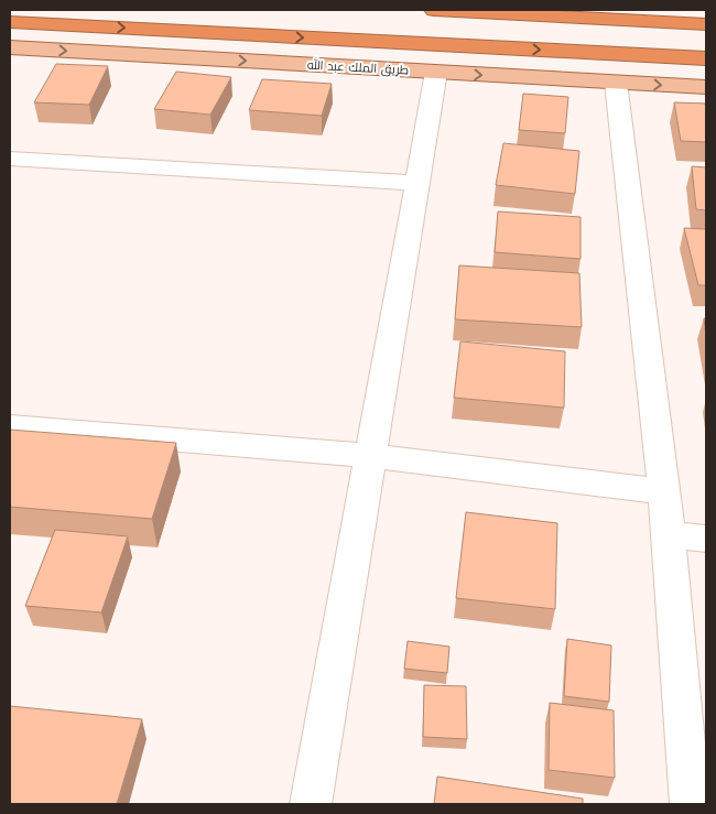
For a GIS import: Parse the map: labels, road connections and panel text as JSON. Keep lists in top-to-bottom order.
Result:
{
  "streets": {
    "highway": ["طريق الملك عبد الله"]
  }
}
